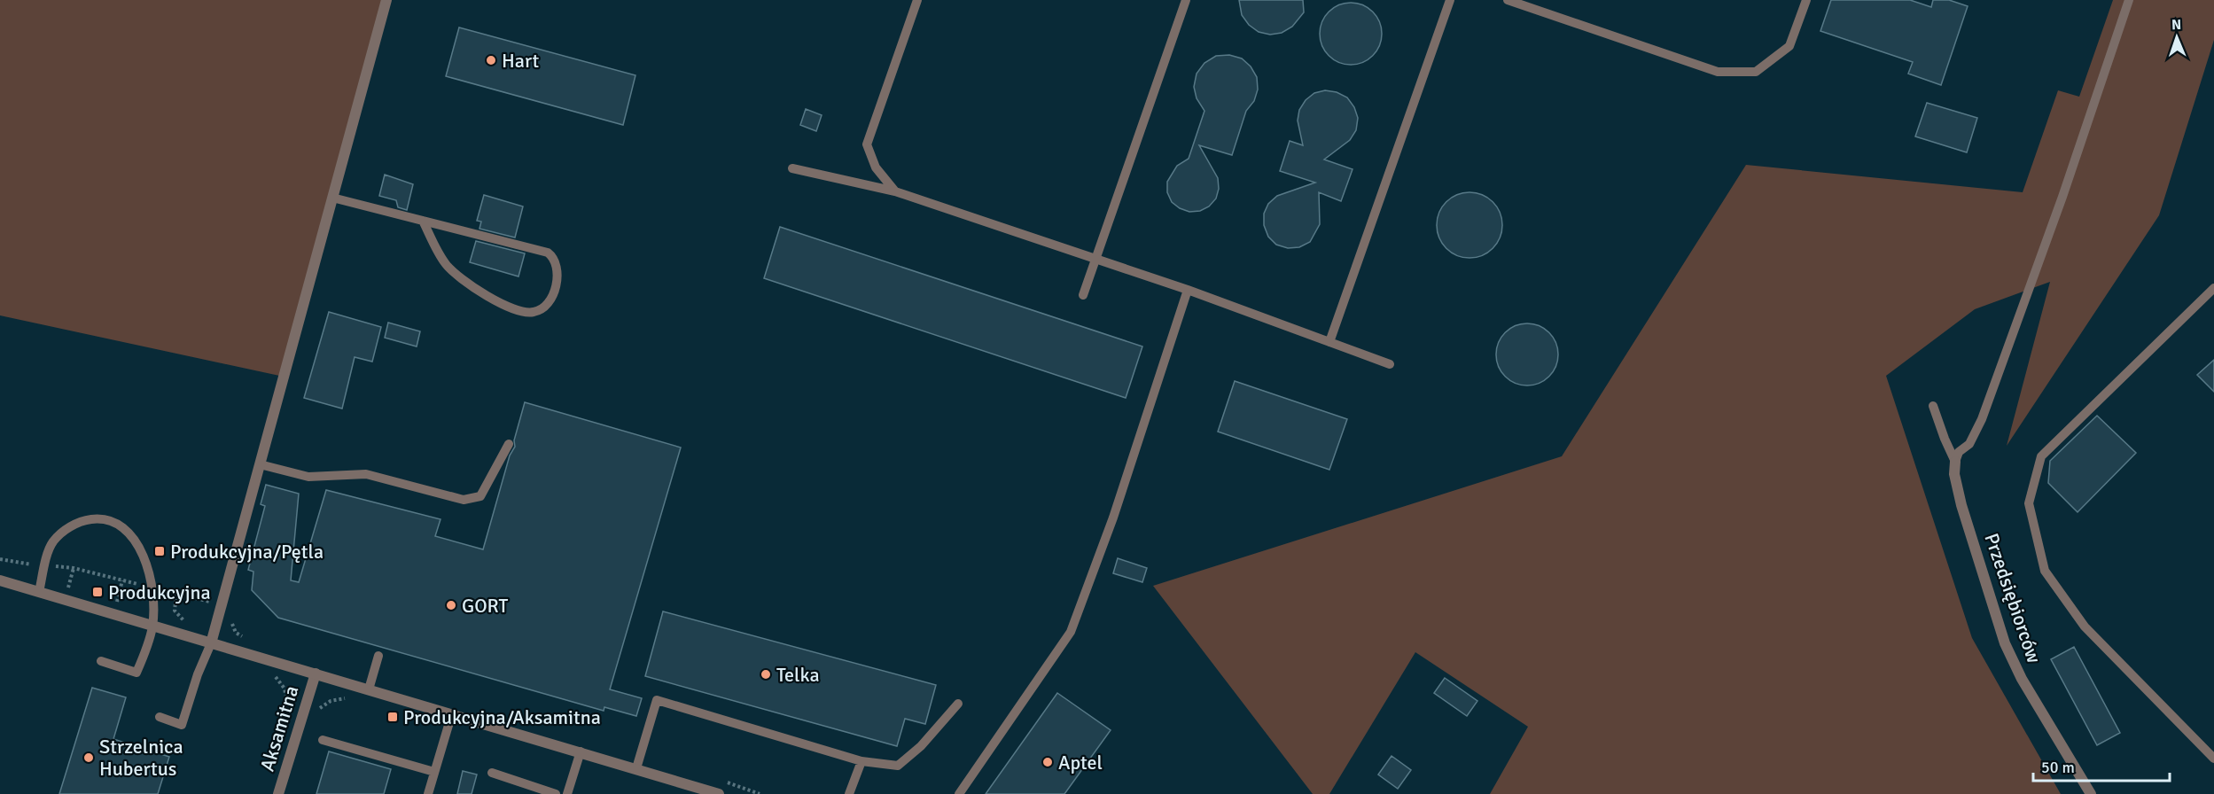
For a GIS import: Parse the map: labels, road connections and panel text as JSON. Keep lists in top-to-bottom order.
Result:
{
  "streets": {
    "street": ["Przedsiębiorców", "Aksamitna"]
  },
  "places": {
    "other": [
      "Hart",
      "GORT",
      "Telka",
      "Strzelnica Hubertus",
      "Aptel"
    ],
    "transit": ["Produkcyjna/Pętla", "Produkcyjna", "Produkcyjna/Aksamitna"]
  },
  "scale_bar": "50 m",
  "north": "top"
}
